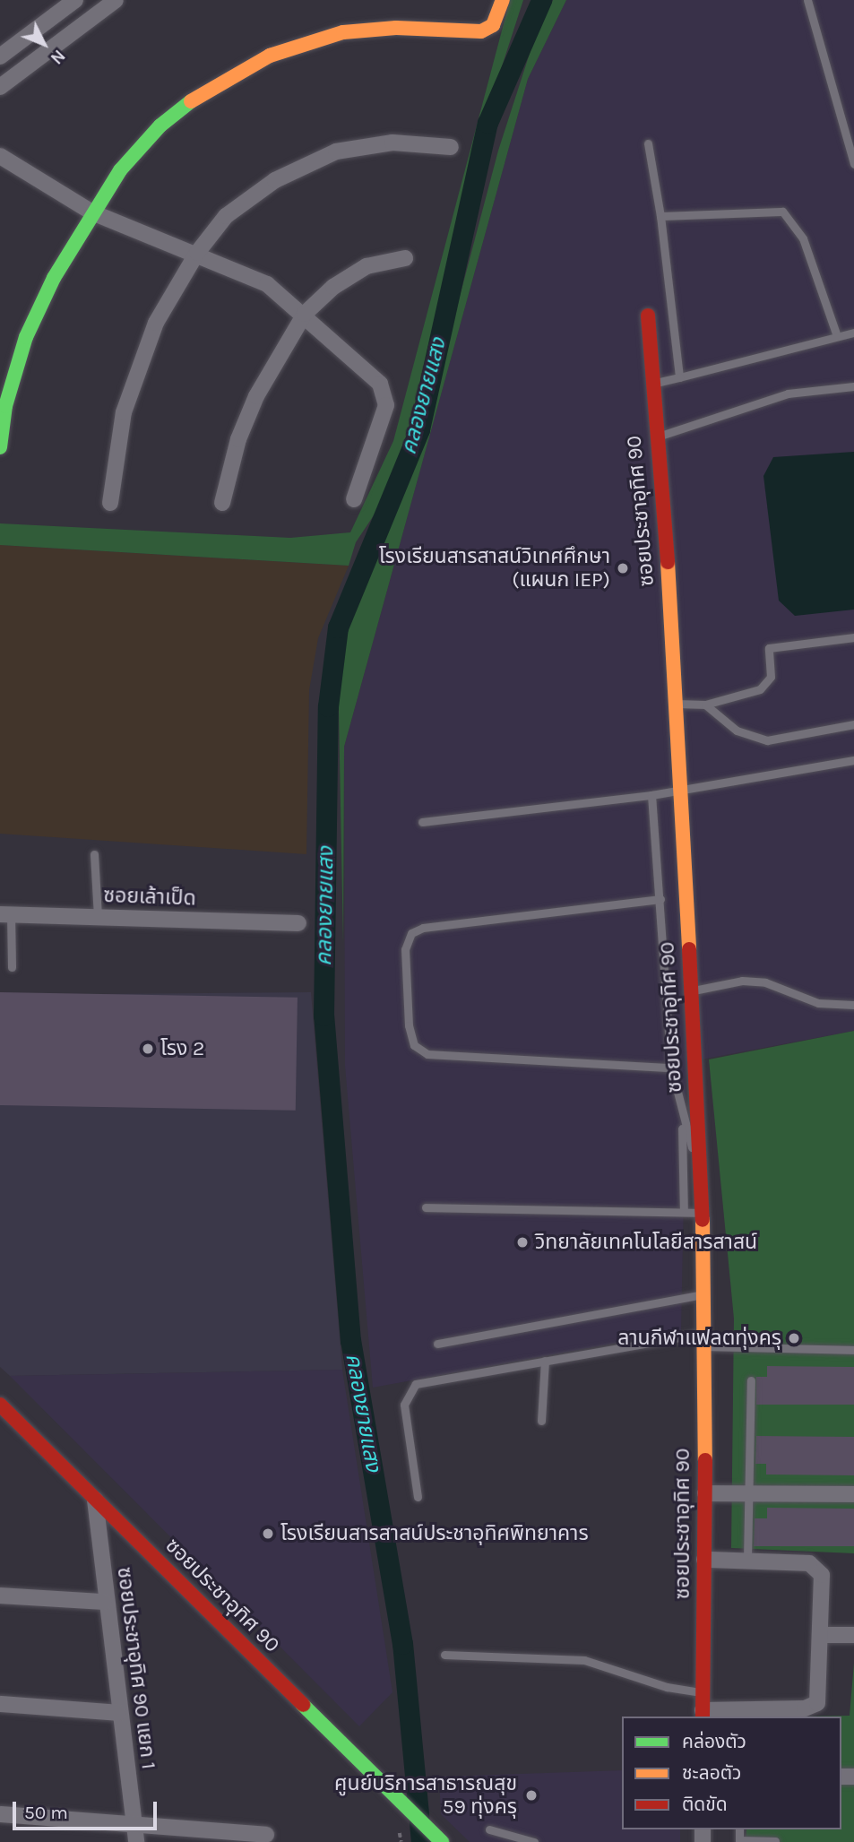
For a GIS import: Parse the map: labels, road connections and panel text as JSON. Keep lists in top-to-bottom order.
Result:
{
  "streets": {
    "street": ["ซอยประชาอุทิศ 90", "ซอยเล้าเป็ด", "ซอยประชาอุทิศ 90 แยก 1"]
  },
  "crossings": [
    ["ซอยประชาอุทิศ 90", "ซอยประชาอุทิศ 90 แยก 1"]
  ],
  "water": ["คลองยายแสง"],
  "places": [
    "โรงเรียนสารสาสน์วิเทศศึกษา (แผนก IEP)",
    "โรง 2",
    "วิทยาลัยเทคโนโลยีสารสาสน์",
    "ลานกีฬาแฟลตทุ่งครุ",
    "โรงเรียนสารสาสน์ประชาอุทิศพิทยาคาร",
    "ศูนย์บริการสาธารณสุข 59 ทุ่งครุ"
  ],
  "legend": ["คล่องตัว", "ชะลอตัว", "ติดขัด"],
  "scale_bar": "50 m",
  "north": "bottom right"
}
